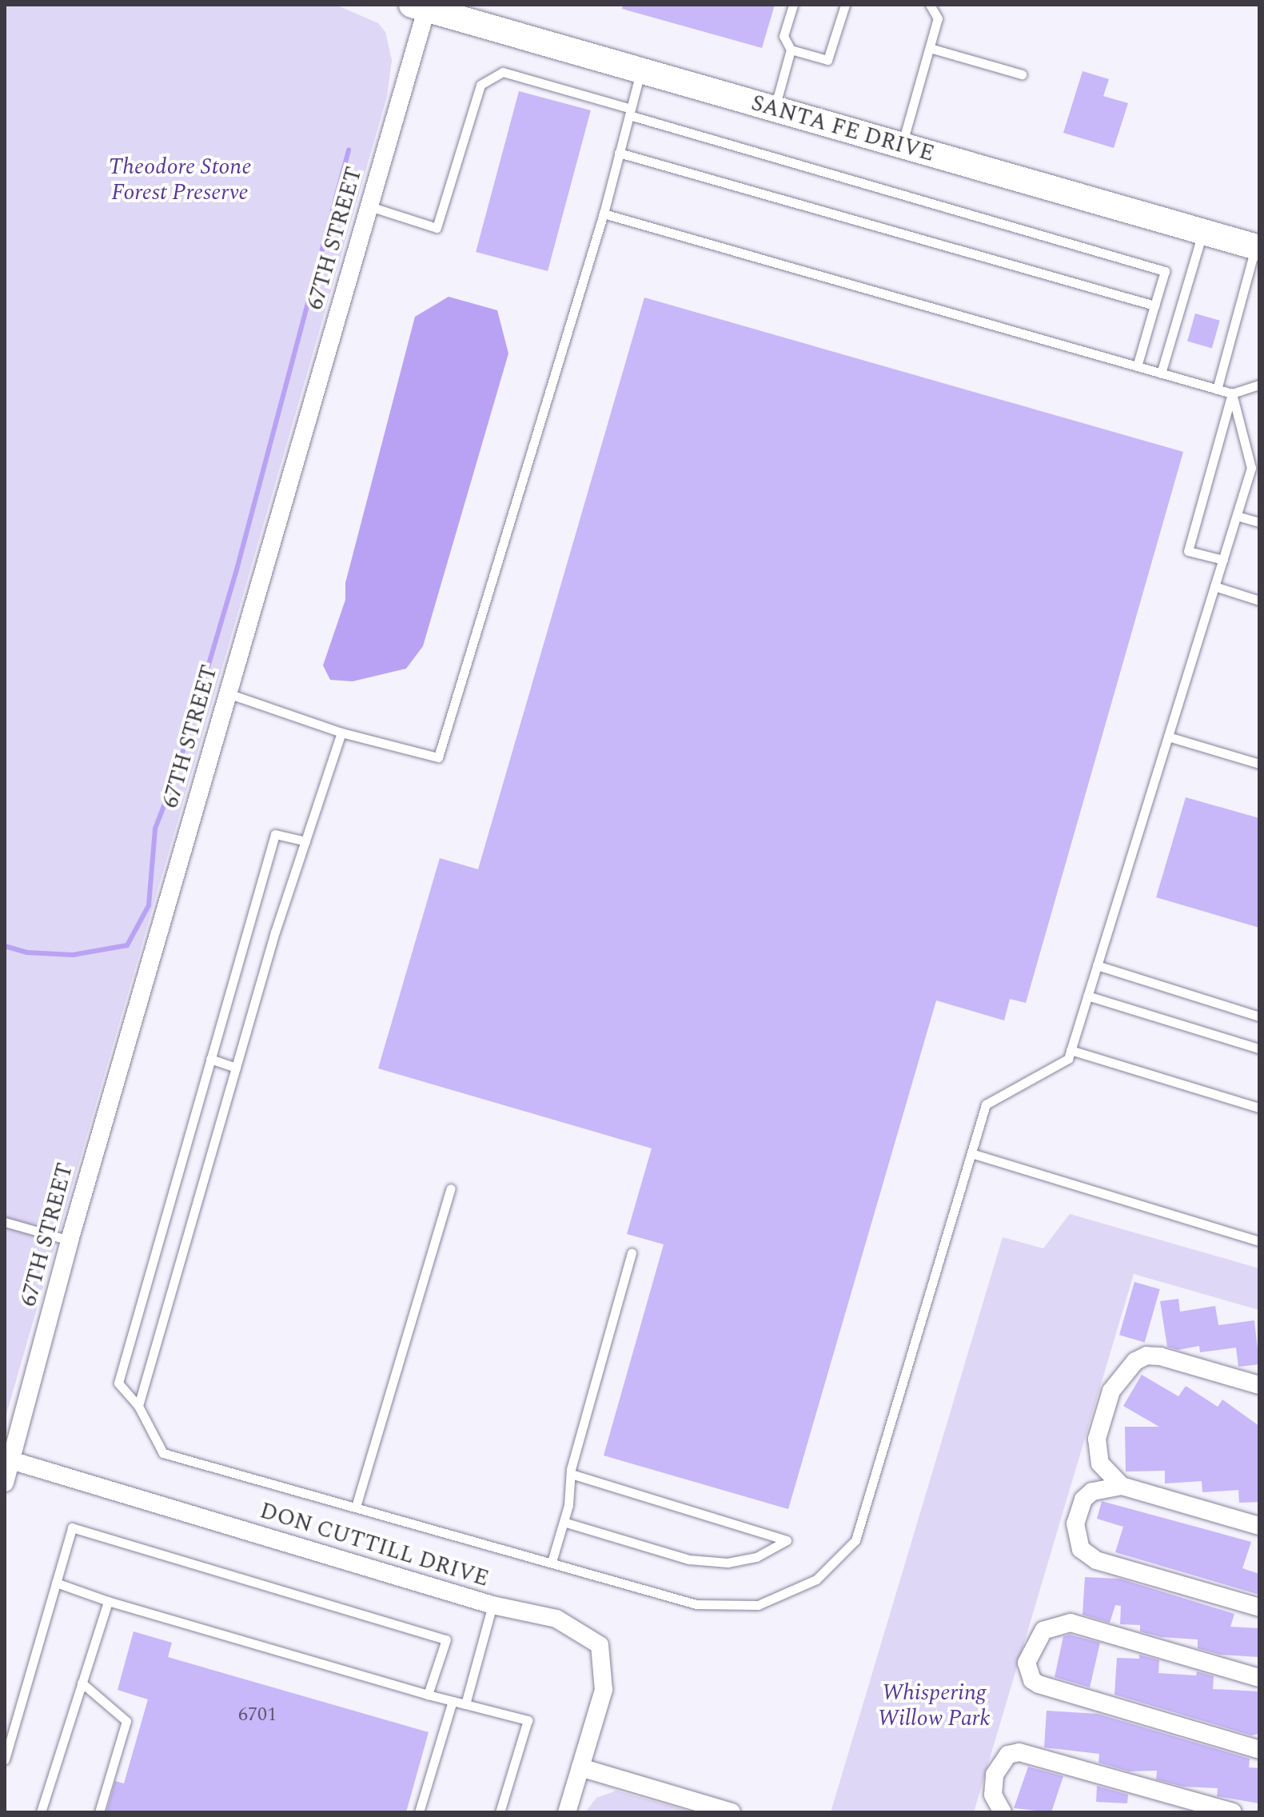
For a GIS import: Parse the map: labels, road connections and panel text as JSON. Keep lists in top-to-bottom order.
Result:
{
  "streets": {
    "street": ["SANTA FE DRIVE", "67TH STREET", "DON CUTTILL DRIVE"]
  },
  "crossings": [
    ["SANTA FE DRIVE", "67TH STREET"],
    ["67TH STREET", "DON CUTTILL DRIVE"]
  ],
  "parks": ["Theodore Stone Forest Preserve", "Whispering Willow Park"],
  "house_numbers": ["6701"]
}
